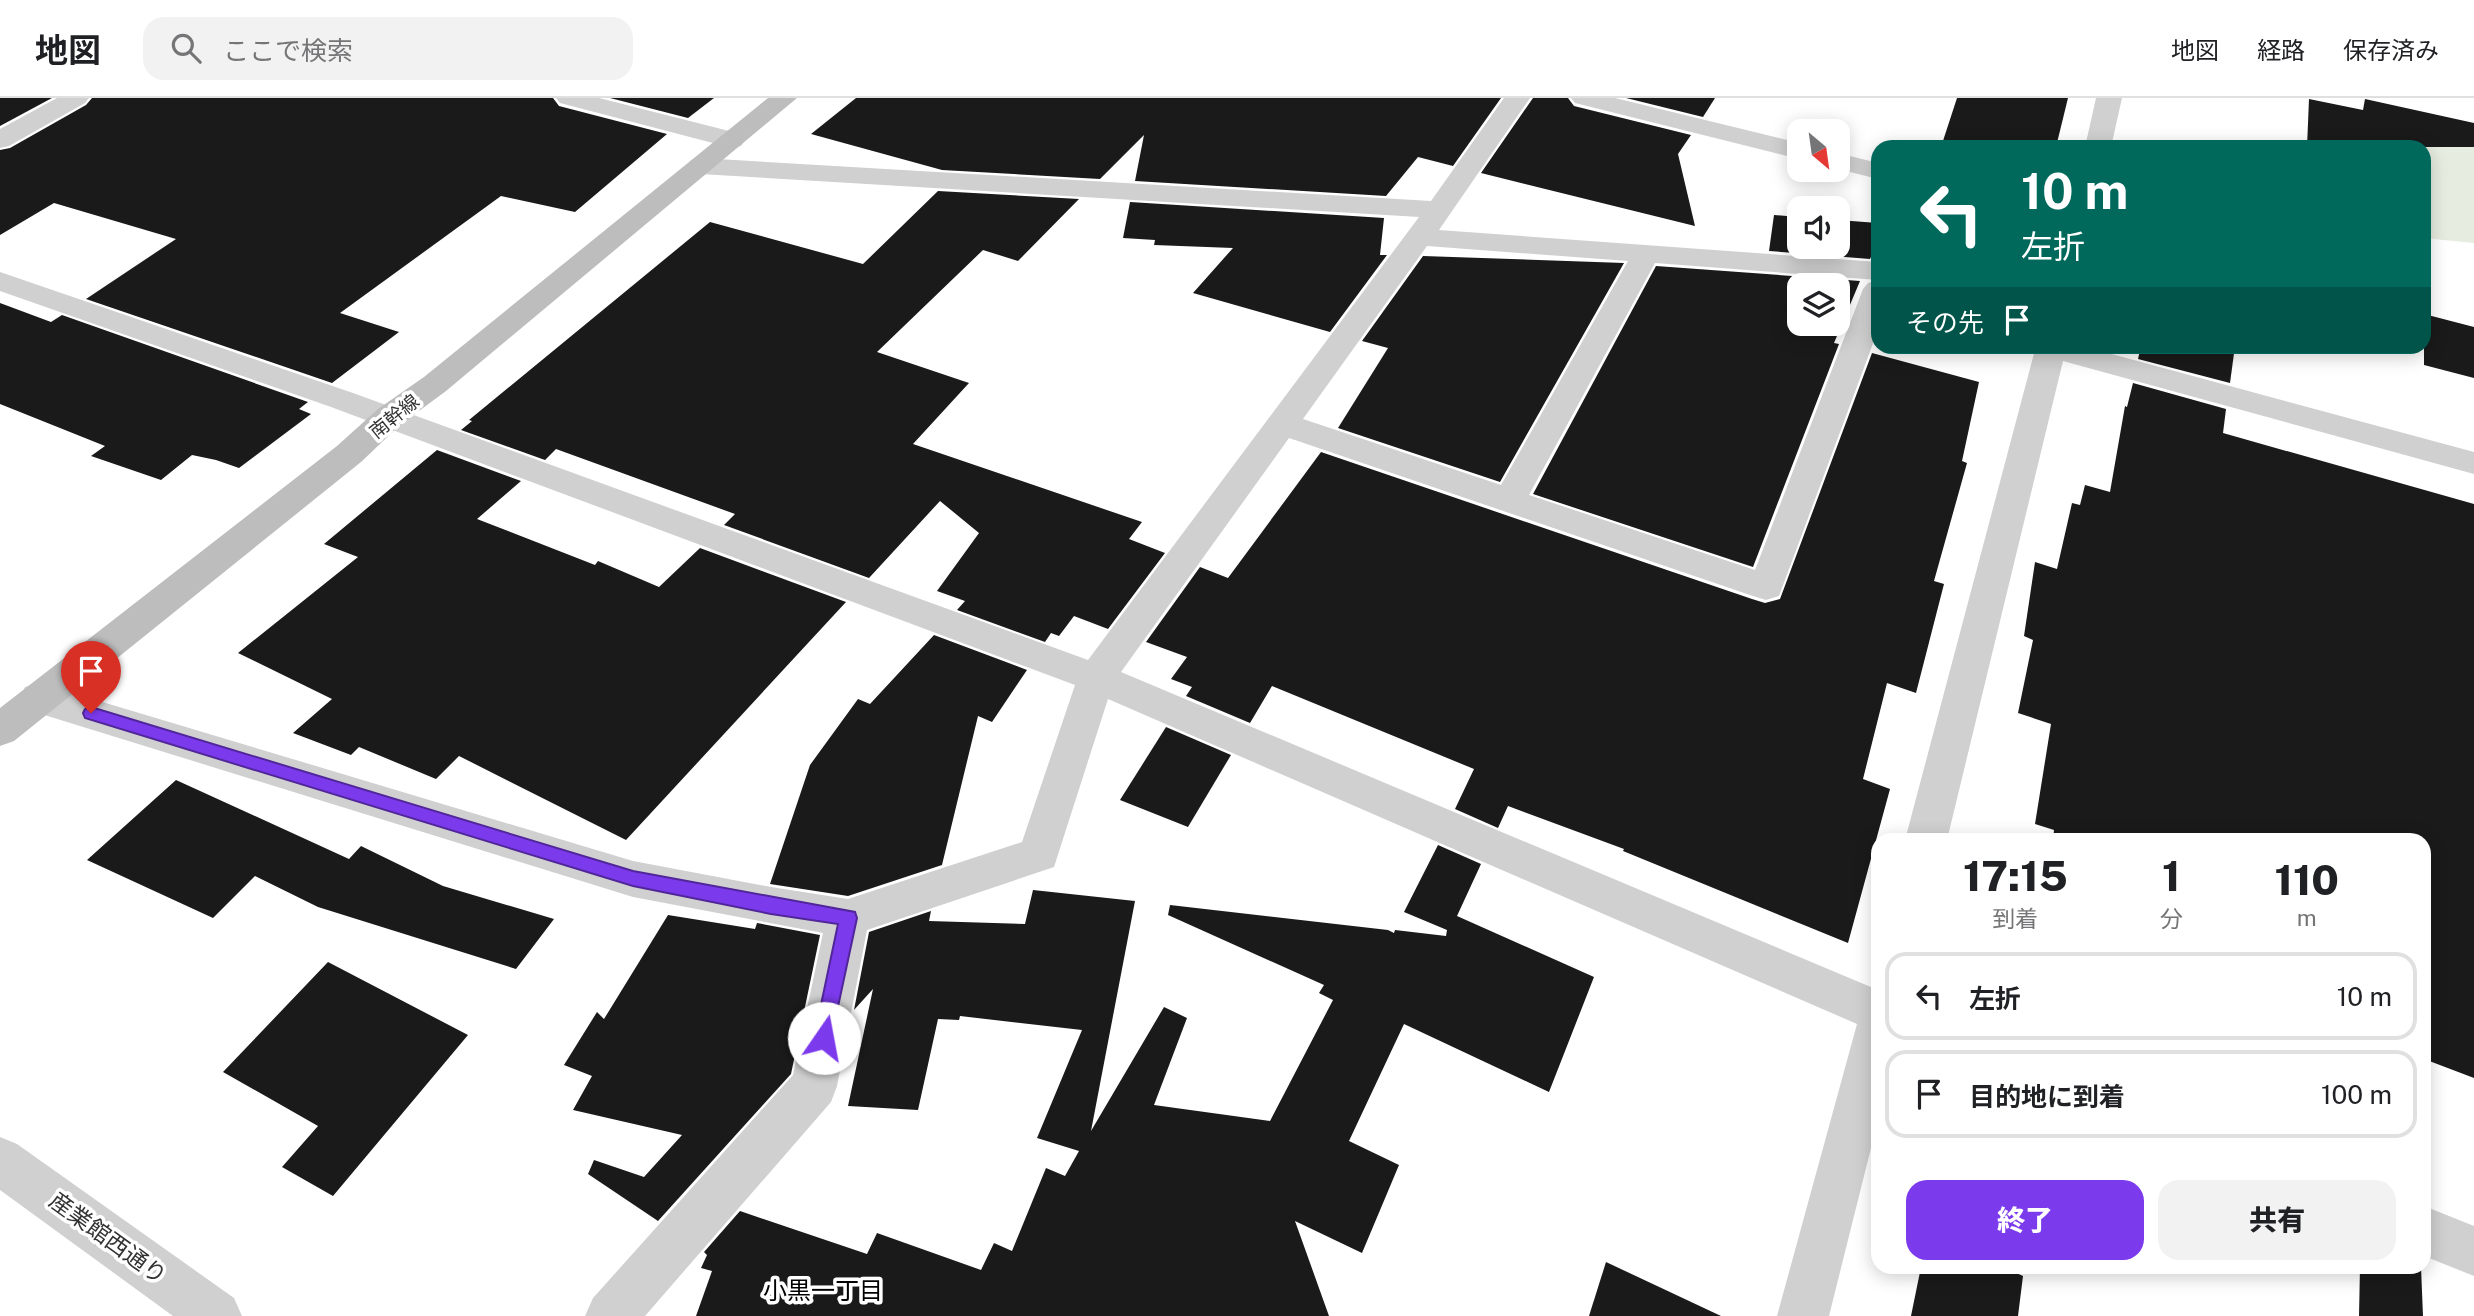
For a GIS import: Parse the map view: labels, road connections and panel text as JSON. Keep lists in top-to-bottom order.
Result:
{
  "streets": {
    "main road": ["南幹線"],
    "street": ["産業館西通り"]
  },
  "districts": ["小黒一丁目"],
  "north": "bottom right",
  "page": {
    "header": "地図",
    "search": "ここで検索",
    "nav": ["地図", "経路", "保存済み"],
    "turn": ["10 m", "左折"],
    "then": "その先",
    "eta": [
      "17:15",
      "到着",
      "1",
      "分",
      "110",
      "m"
    ],
    "list": [
      {
        "name": "左折",
        "value": "10 m"
      },
      {
        "name": "目的地に到着",
        "value": "100 m"
      }
    ],
    "buttons": ["終了", "共有"]
  }
}
